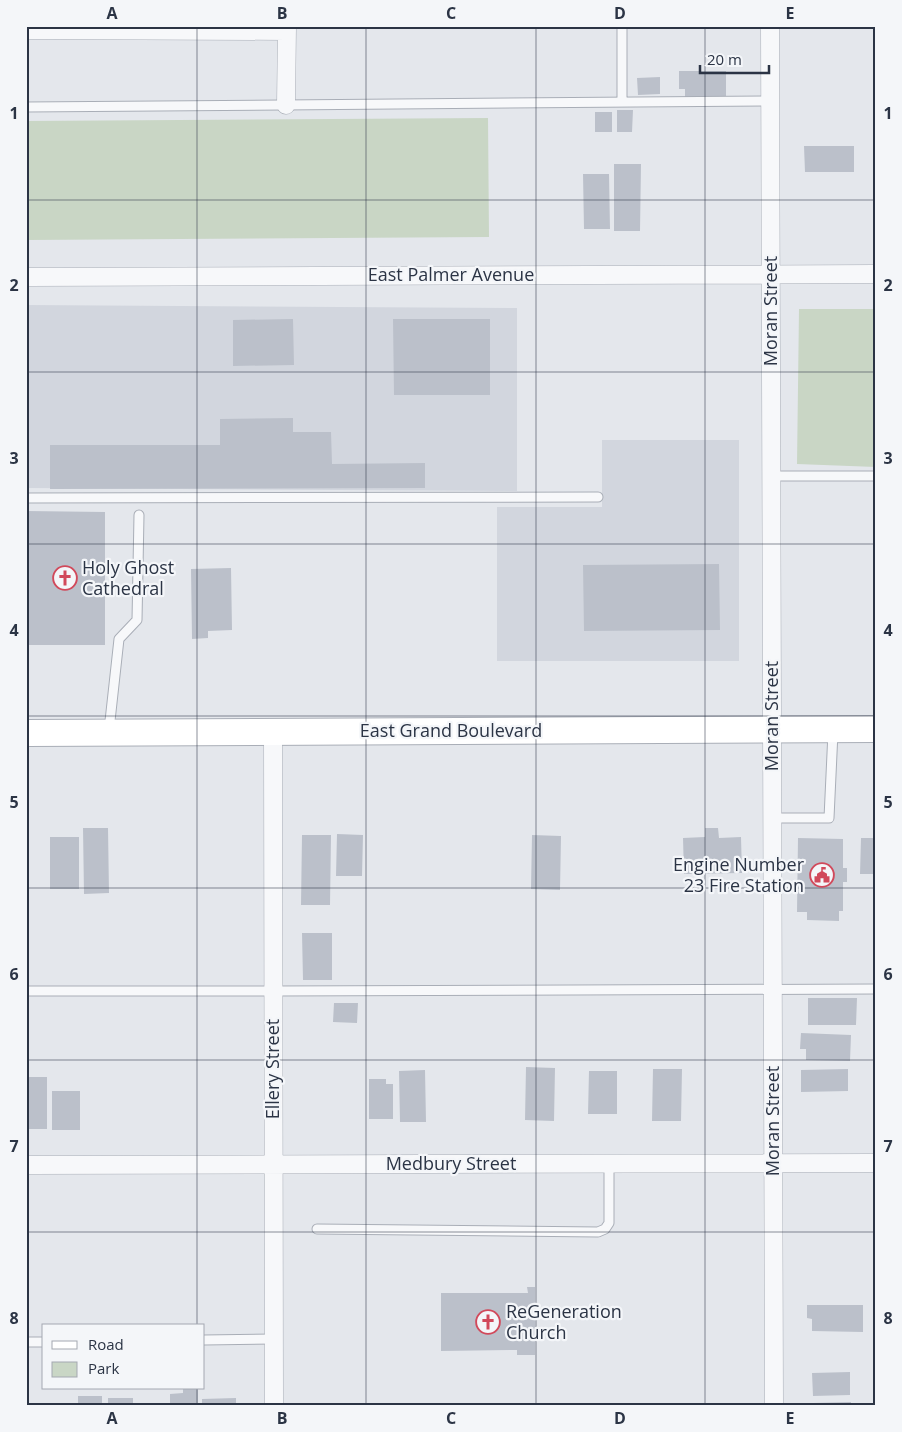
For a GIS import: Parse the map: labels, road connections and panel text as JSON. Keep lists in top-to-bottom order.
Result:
{
  "streets": {
    "main road": ["East Grand Boulevard"],
    "street": [
      "East Palmer Avenue",
      "Moran Street",
      "Ellery Street",
      "Medbury Street"
    ]
  },
  "crossings": [
    ["East Palmer Avenue", "Moran Street"],
    ["Moran Street", "East Grand Boulevard"],
    ["Moran Street", "Medbury Street"],
    ["East Grand Boulevard", "Ellery Street"],
    ["Ellery Street", "Medbury Street"]
  ],
  "places": {
    "church": ["Holy Ghost Cathedral", "ReGeneration Church"],
    "public building": ["Engine Number 23 Fire Station"]
  },
  "legend": ["Road", "Park"],
  "scale_bar": "20 m",
  "grid": {
    "columns": [
      "A",
      "B",
      "C",
      "D",
      "E"
    ],
    "rows": [
      "1",
      "2",
      "3",
      "4",
      "5",
      "6",
      "7",
      "8"
    ]
  }
}
